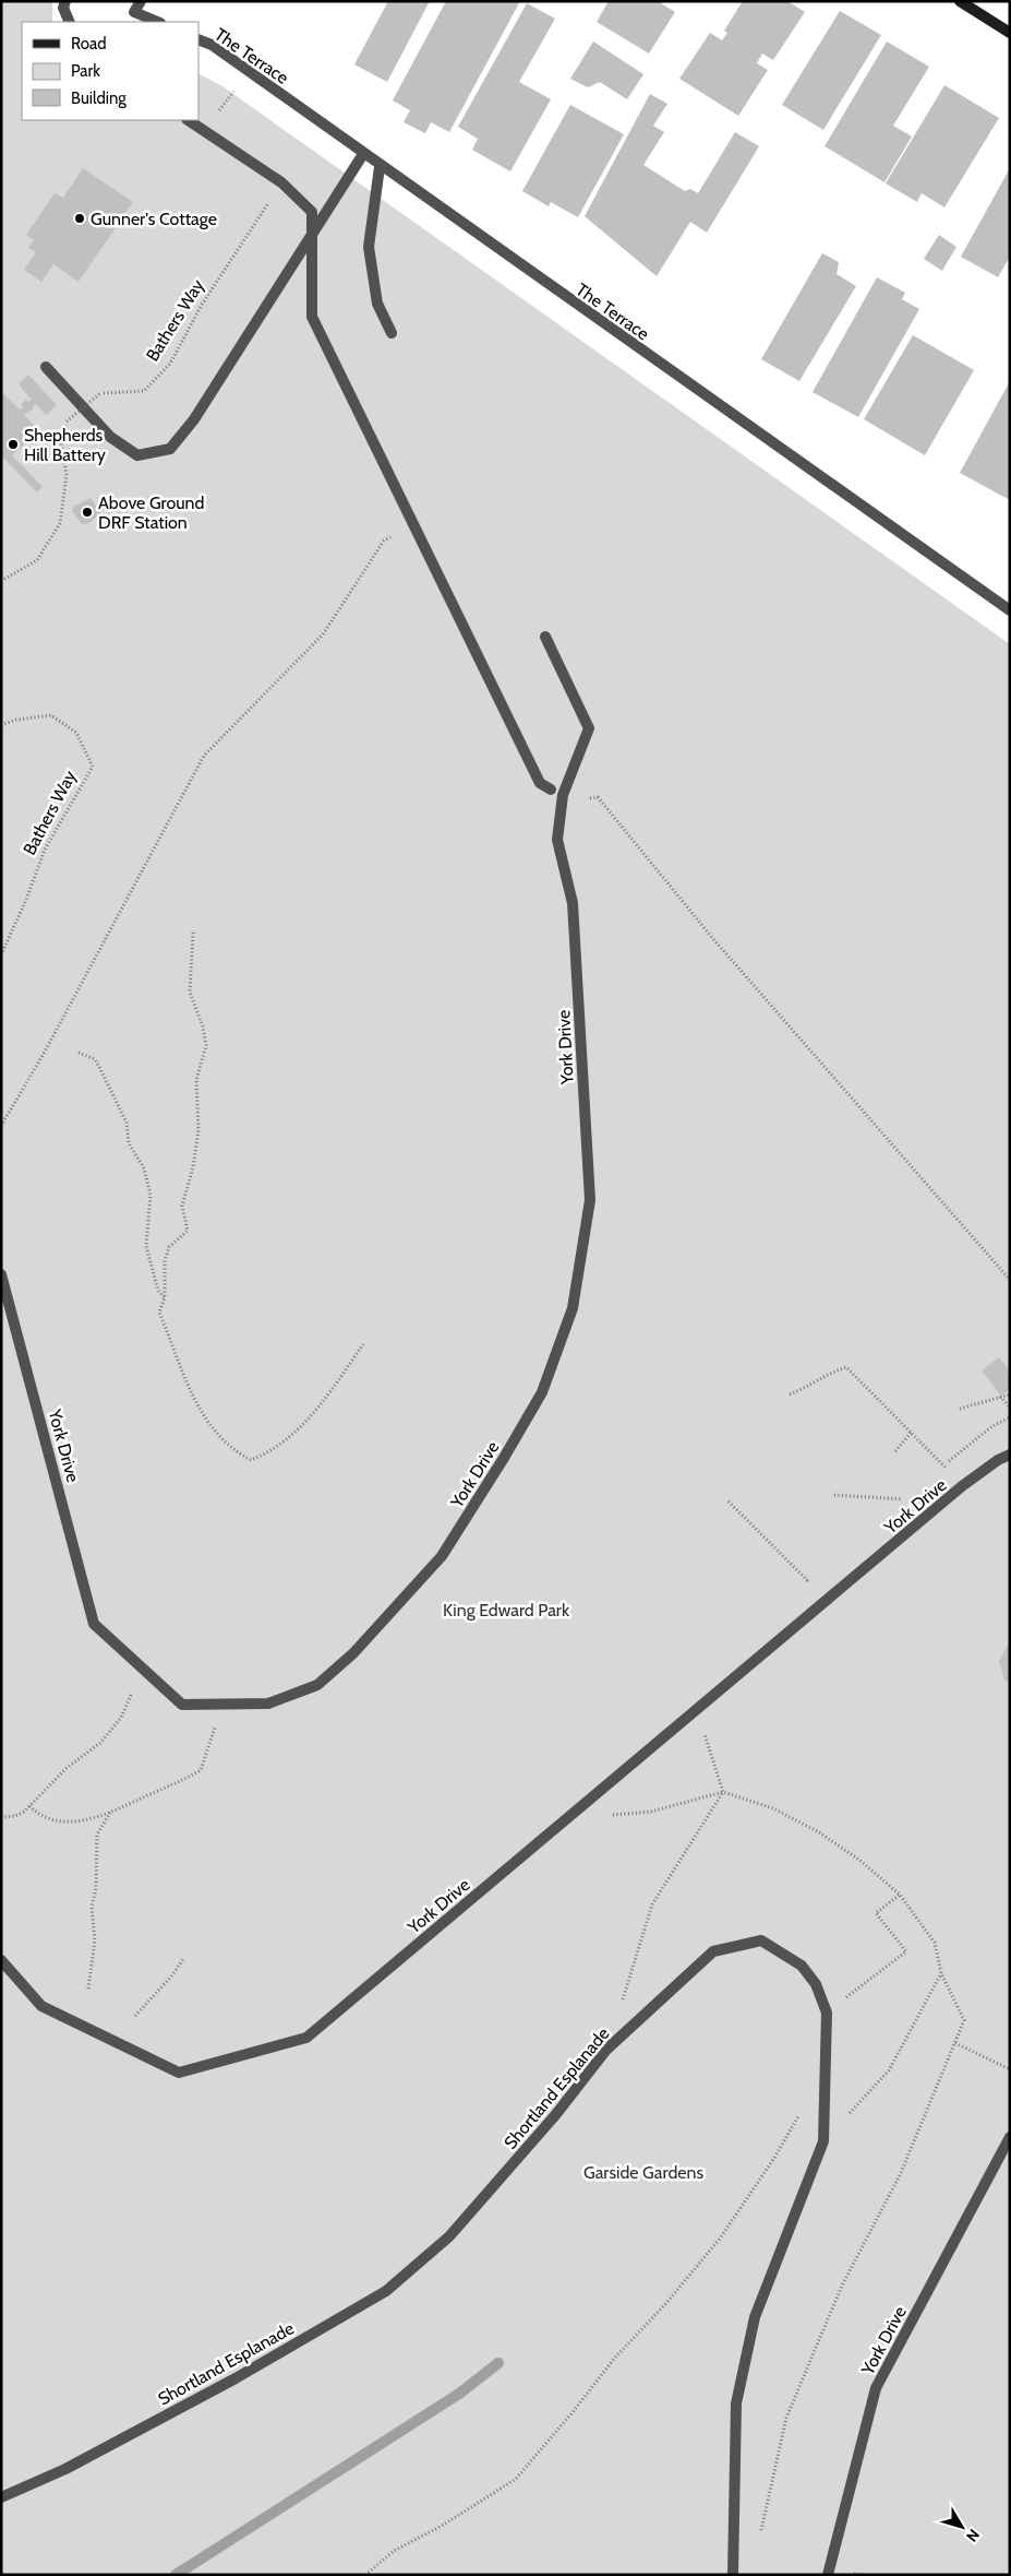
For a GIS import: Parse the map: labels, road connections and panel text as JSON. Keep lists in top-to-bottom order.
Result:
{
  "streets": {
    "street": ["The Terrace", "York Drive", "Shortland Esplanade"],
    "path": ["Bathers Way"]
  },
  "parks": ["King Edward Park", "Garside Gardens"],
  "places": ["Gunner's Cottage", "Shepherds Hill Battery", "Above Ground DRF Station"],
  "legend": ["Road", "Park", "Building"],
  "north": "bottom right"
}
